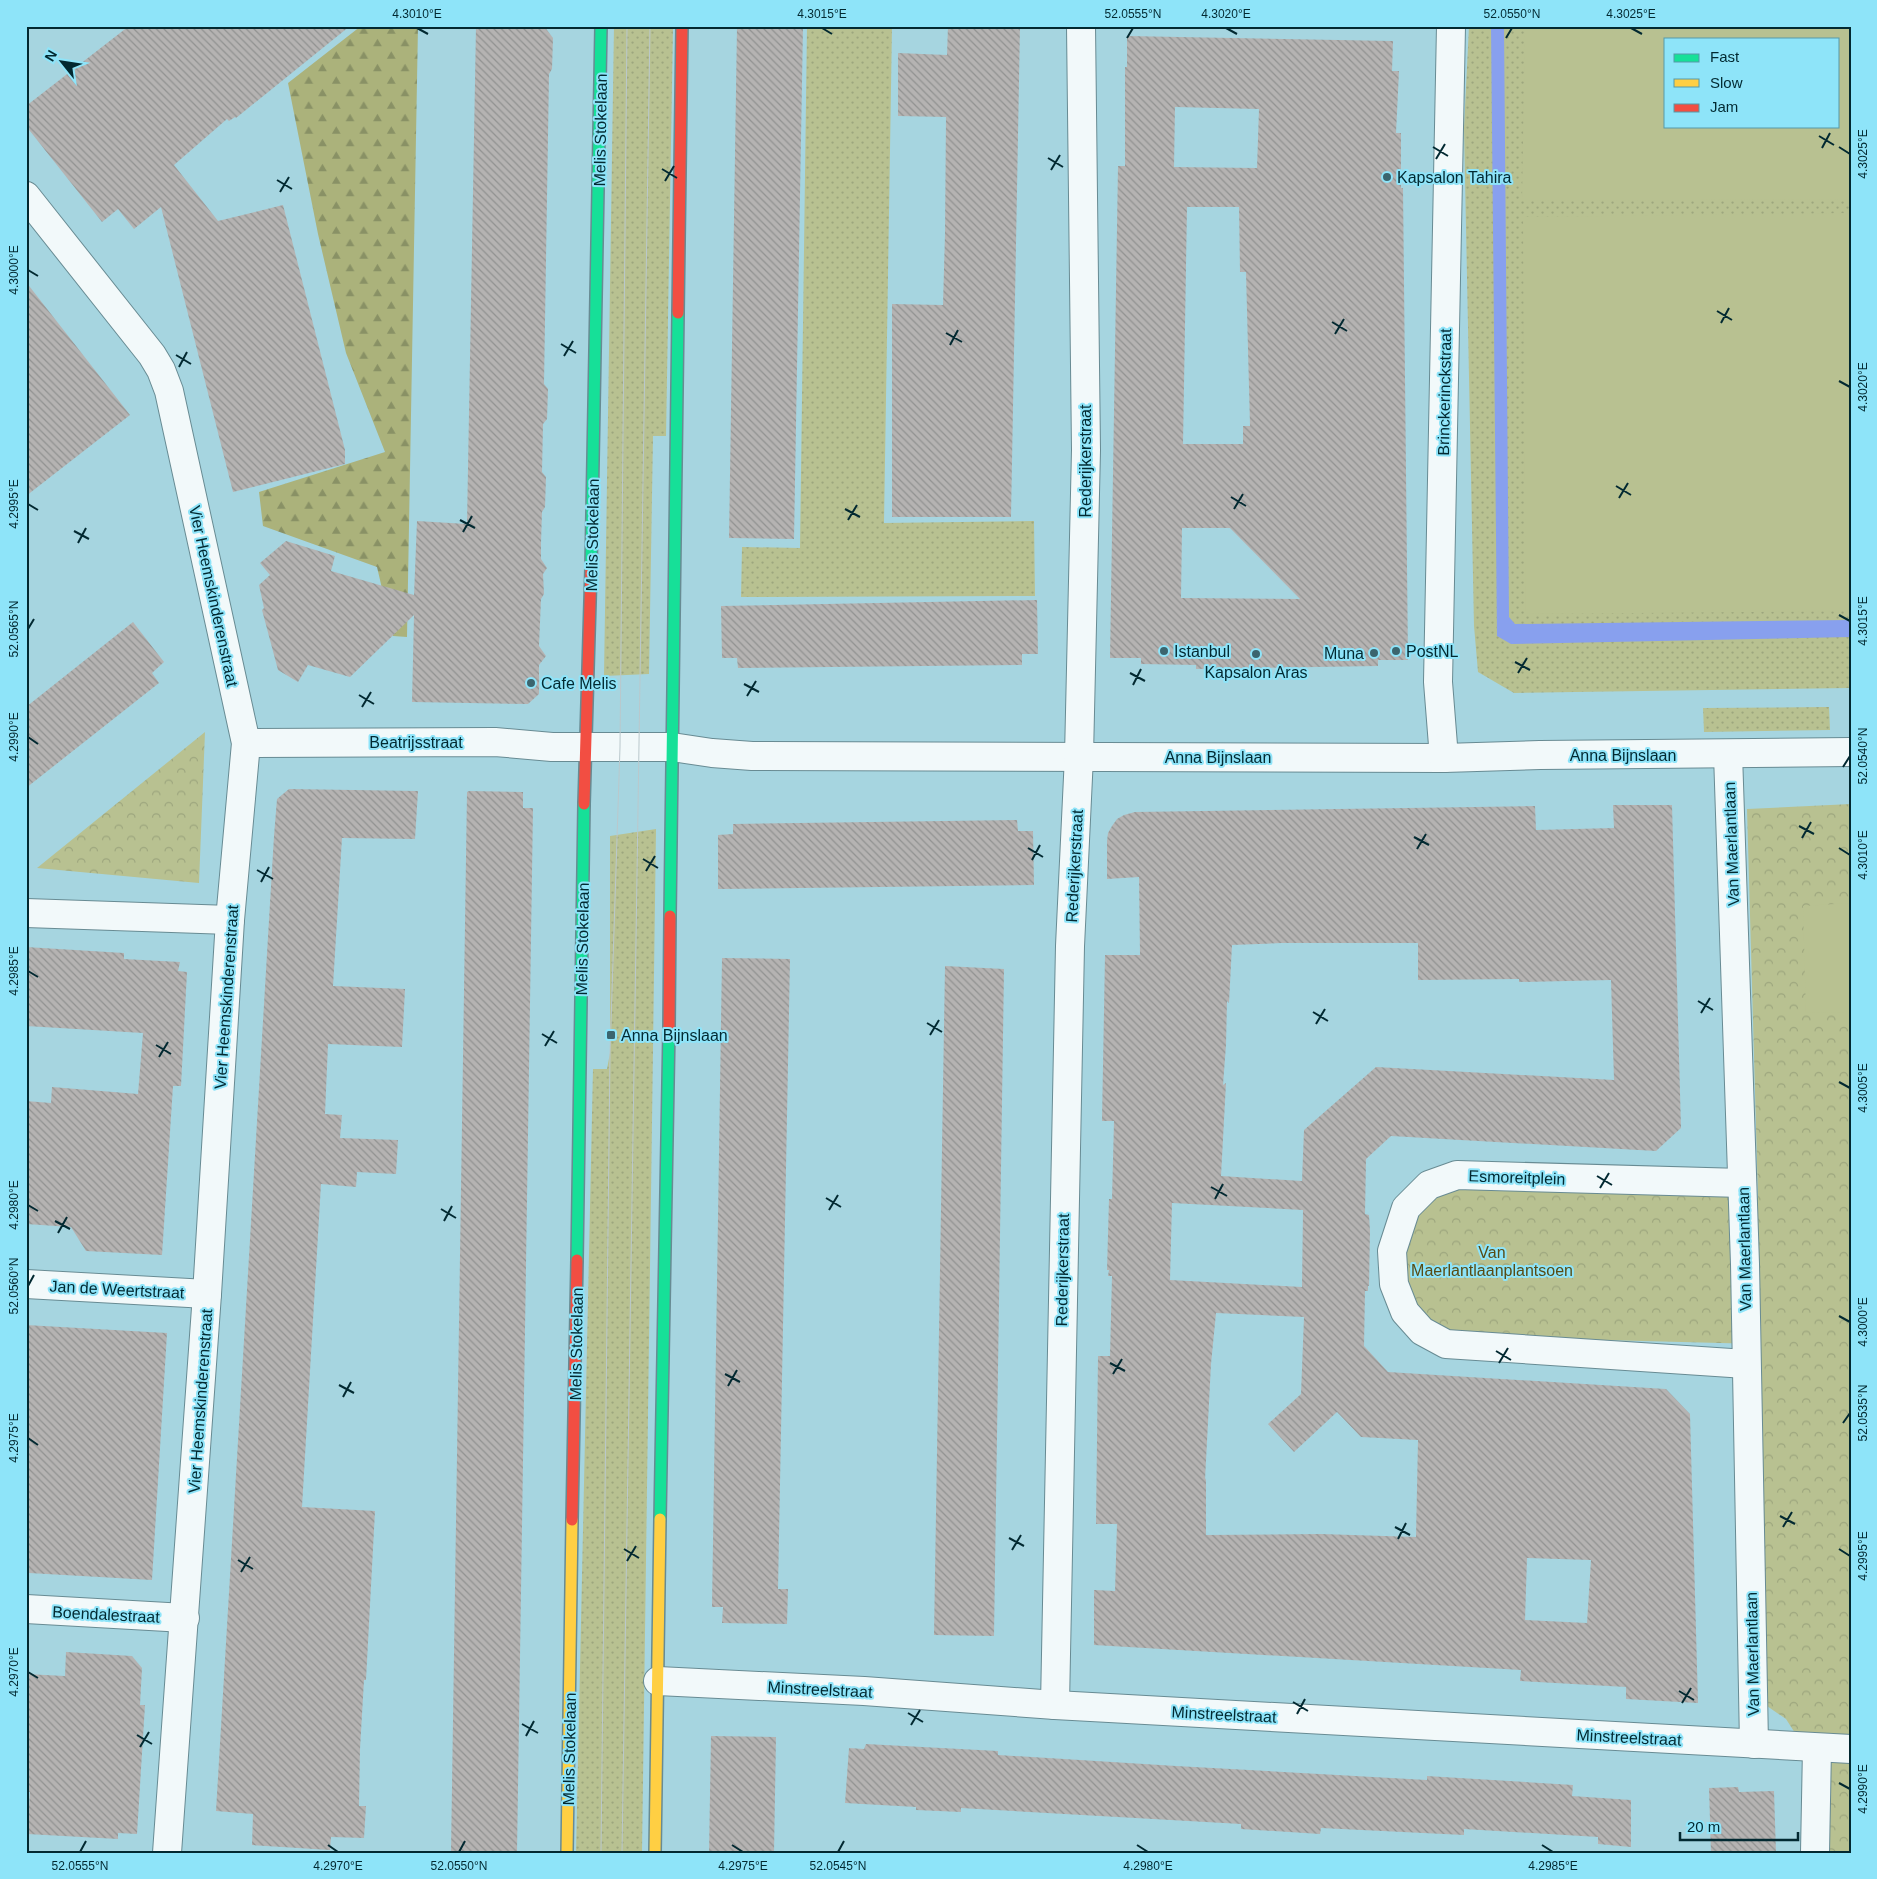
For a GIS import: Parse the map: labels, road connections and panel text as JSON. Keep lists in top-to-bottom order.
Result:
{
  "streets": {
    "street": [
      "Melis Stokelaan",
      "Brinckerinckstraat",
      "Rederijkerstraat",
      "Vier Heemskinderenstraat",
      "Beatrijsstraat",
      "Anna Bijnslaan",
      "Van Maerlantlaan",
      "Esmoreitplein",
      "Jan de Weertstraat",
      "Boendalestraat",
      "Minstreelstraat"
    ]
  },
  "crossings": [
    ["Melis Stokelaan", "Beatrijsstraat"],
    ["Melis Stokelaan", "Anna Bijnslaan"],
    ["Brinckerinckstraat", "Anna Bijnslaan"],
    ["Rederijkerstraat", "Anna Bijnslaan"],
    ["Rederijkerstraat", "Minstreelstraat"],
    ["Vier Heemskinderenstraat", "Beatrijsstraat"],
    ["Vier Heemskinderenstraat", "Jan de Weertstraat"],
    ["Vier Heemskinderenstraat", "Boendalestraat"],
    ["Beatrijsstraat", "Anna Bijnslaan"],
    ["Anna Bijnslaan", "Van Maerlantlaan"],
    ["Van Maerlantlaan", "Esmoreitplein"],
    ["Van Maerlantlaan", "Minstreelstraat"]
  ],
  "parks": ["Van Maerlantlaanplantsoen"],
  "places": {
    "other": [
      "Kapsalon Tahira",
      "Istanbul",
      "PostNL",
      "Muna",
      "Kapsalon Aras",
      "Cafe Melis"
    ],
    "transit": ["Anna Bijnslaan"]
  },
  "legend": ["Fast", "Slow", "Jam"],
  "scale_bar": "20 m",
  "north": "top left",
  "coordinates": [
    "4.3010°E",
    "4.3015°E",
    "52.0555°N",
    "4.3020°E",
    "52.0550°N",
    "4.3025°E",
    "4.3000°E",
    "4.2995°E",
    "52.0565°N",
    "4.2990°E",
    "52.0540°N",
    "4.2985°E",
    "4.3005°E",
    "4.2980°E",
    "52.0560°N",
    "52.0535°N",
    "4.2975°E",
    "4.2970°E",
    "52.0545°N"
  ]
}
